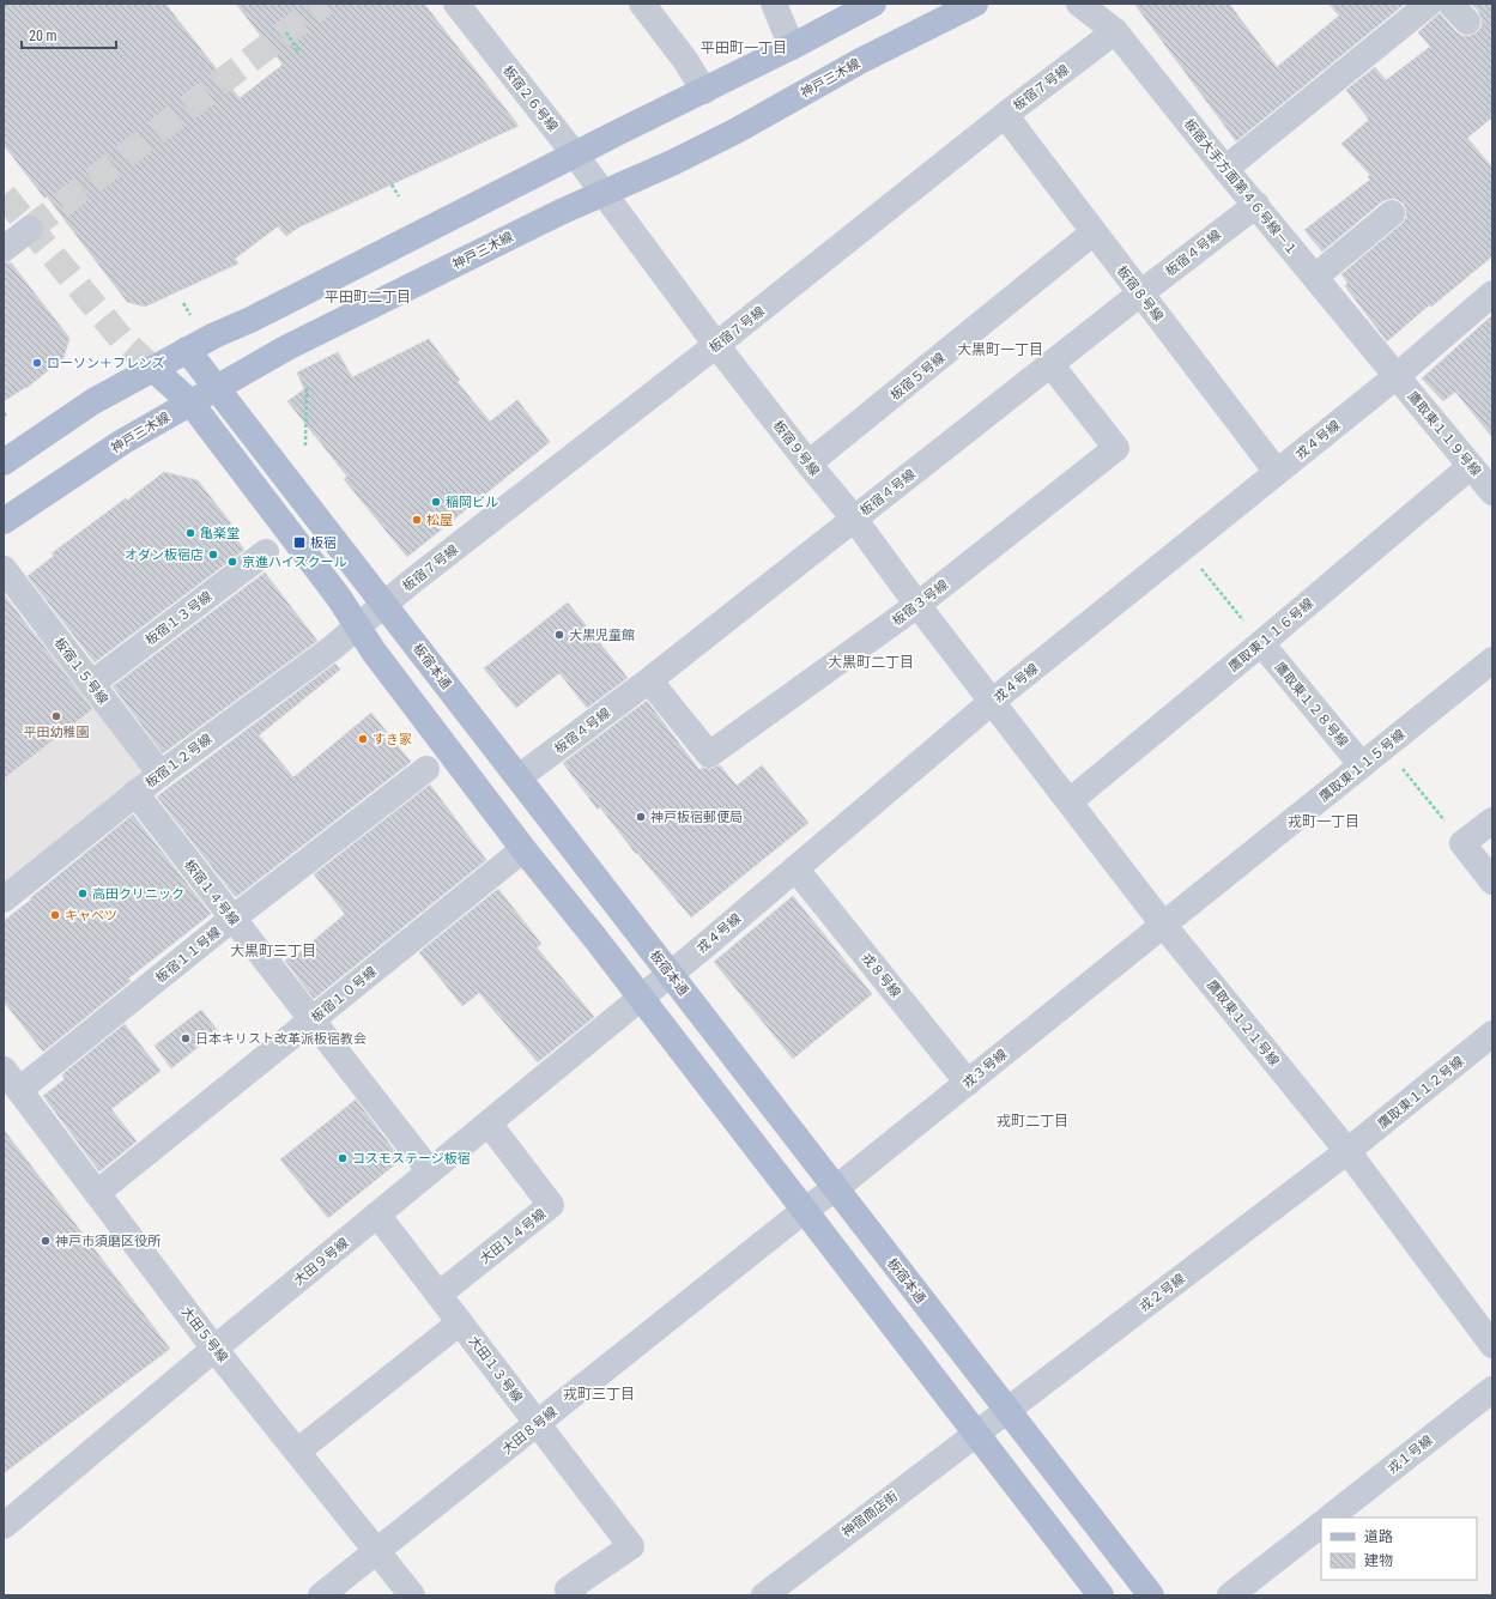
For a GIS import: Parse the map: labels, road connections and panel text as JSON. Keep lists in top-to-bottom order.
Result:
{
  "streets": {
    "main road": ["神戸三木線", "板宿本通"],
    "street": [
      "板宿７号線",
      "板宿２６号線",
      "板宿大手方面第４６号線－１",
      "板宿４号線",
      "板宿８号線",
      "板宿５号線",
      "鷹取東１１９号線",
      "戎４号線",
      "板宿９号線",
      "板宿３号線",
      "板宿１３号線",
      "鷹取東１１６号線",
      "板宿１５号線",
      "鷹取東１２８号線",
      "板宿１２号線",
      "鷹取東１１５号線",
      "板宿１４号線",
      "板宿１１号線",
      "戎８号線",
      "板宿１０号線",
      "鷹取東１２１号線",
      "戎３号線",
      "鷹取東１１２号線",
      "大田１４号線",
      "大田９号線",
      "戎２号線",
      "大田５号線",
      "大田１３号線",
      "大田８号線",
      "戎１号線",
      "神宿商店街"
    ]
  },
  "crossings": [
    ["神戸三木線", "板宿２６号線"],
    ["神戸三木線", "板宿９号線"],
    ["神戸三木線", "板宿本通"],
    ["板宿７号線", "板宿大手方面第４６号線－１"],
    ["板宿７号線", "板宿８号線"],
    ["板宿７号線", "板宿９号線"],
    ["板宿７号線", "板宿本通"],
    ["板宿７号線", "板宿１２号線"],
    ["板宿２６号線", "板宿９号線"],
    ["板宿大手方面第４６号線－１", "板宿４号線"],
    ["板宿大手方面第４６号線－１", "鷹取東１１９号線"],
    ["板宿大手方面第４６号線－１", "戎４号線"],
    ["板宿４号線", "板宿８号線"],
    ["板宿４号線", "板宿９号線"],
    ["板宿４号線", "板宿３号線"],
    ["板宿４号線", "板宿本通"],
    ["板宿８号線", "板宿５号線"],
    ["板宿８号線", "戎４号線"],
    ["板宿５号線", "板宿９号線"],
    ["鷹取東１１９号線", "戎４号線"],
    ["鷹取東１１９号線", "鷹取東１１６号線"],
    ["戎４号線", "板宿９号線"],
    ["戎４号線", "板宿本通"],
    ["戎４号線", "戎８号線"],
    ["戎４号線", "鷹取東１２１号線"],
    ["戎４号線", "大田９号線"],
    ["板宿９号線", "板宿３号線"],
    ["板宿９号線", "鷹取東１２１号線"],
    ["板宿１３号線", "板宿１５号線"],
    ["鷹取東１１６号線", "鷹取東１２８号線"],
    ["鷹取東１１６号線", "鷹取東１２１号線"],
    ["板宿本通", "戎３号線"],
    ["板宿本通", "戎２号線"],
    ["板宿１５号線", "板宿１２号線"],
    ["鷹取東１２８号線", "鷹取東１１５号線"],
    ["板宿１２号線", "板宿１４号線"],
    ["鷹取東１１５号線", "鷹取東１２１号線"],
    ["鷹取東１１５号線", "戎３号線"],
    ["板宿１４号線", "板宿１１号線"],
    ["板宿１４号線", "板宿１０号線"],
    ["板宿１４号線", "大田９号線"],
    ["板宿１１号線", "大田５号線"],
    ["戎８号線", "戎３号線"],
    ["板宿１０号線", "大田５号線"],
    ["鷹取東１２１号線", "戎３号線"],
    ["鷹取東１２１号線", "鷹取東１１２号線"],
    ["鷹取東１２１号線", "戎２号線"],
    ["戎３号線", "大田８号線"],
    ["鷹取東１１２号線", "戎２号線"],
    ["大田１４号線", "大田９号線"],
    ["大田１４号線", "大田１３号線"],
    ["大田９号線", "大田５号線"],
    ["大田９号線", "大田１３号線"],
    ["戎２号線", "神宿商店街"],
    ["大田５号線", "大田８号線"],
    ["大田１３号線", "大田８号線"]
  ],
  "districts": [
    "平田町一丁目",
    "平田町二丁目",
    "大黒町一丁目",
    "大黒町二丁目",
    "戎町一丁目",
    "大黒町三丁目",
    "戎町二丁目",
    "戎町三丁目"
  ],
  "places": {
    "other": [
      "ローソン＋フレンズ",
      "稲岡ビル",
      "松屋",
      "亀楽堂",
      "オダン板宿店",
      "京進ハイスクール",
      "大黒児童館",
      "平田幼稚園",
      "すき家",
      "神戸板宿郵便局",
      "高田クリニック",
      "キャベツ",
      "日本キリスト改革派板宿教会",
      "コスモステージ板宿",
      "神戸市須磨区役所"
    ],
    "transit": ["板宿"]
  },
  "legend": ["道路", "建物"],
  "scale_bar": "20 m"
}
